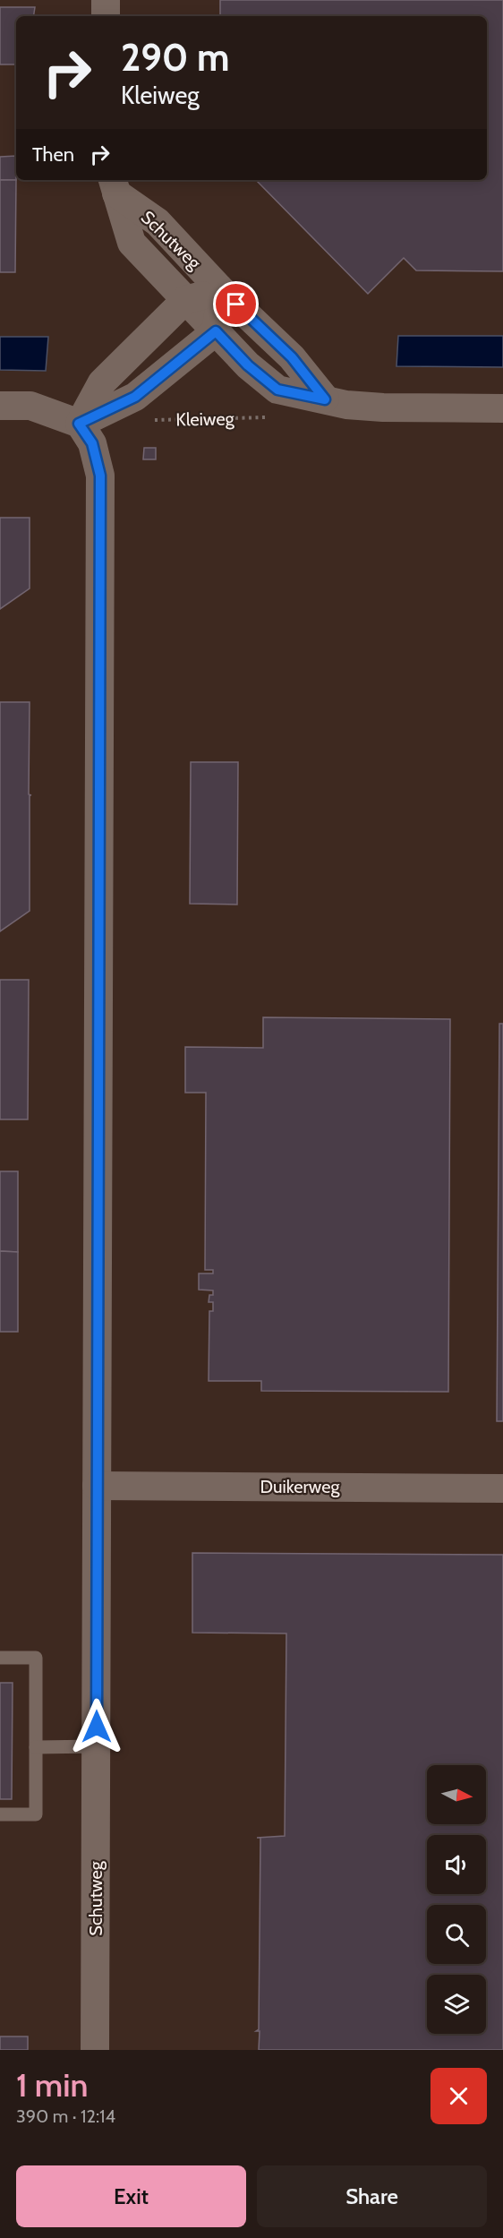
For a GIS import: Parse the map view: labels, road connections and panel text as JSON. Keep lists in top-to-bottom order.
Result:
{
  "streets": {
    "street": ["Schutweg", "Duikerweg"],
    "path": ["Kleiweg"]
  },
  "crossings": [
    ["Schutweg", "Duikerweg"]
  ],
  "north": "right",
  "page": {
    "turn": ["290 m", "Kleiweg"],
    "then": "Then",
    "heading": ["1 min", "390 m · 12:14"],
    "buttons": ["Exit", "Share"]
  }
}
